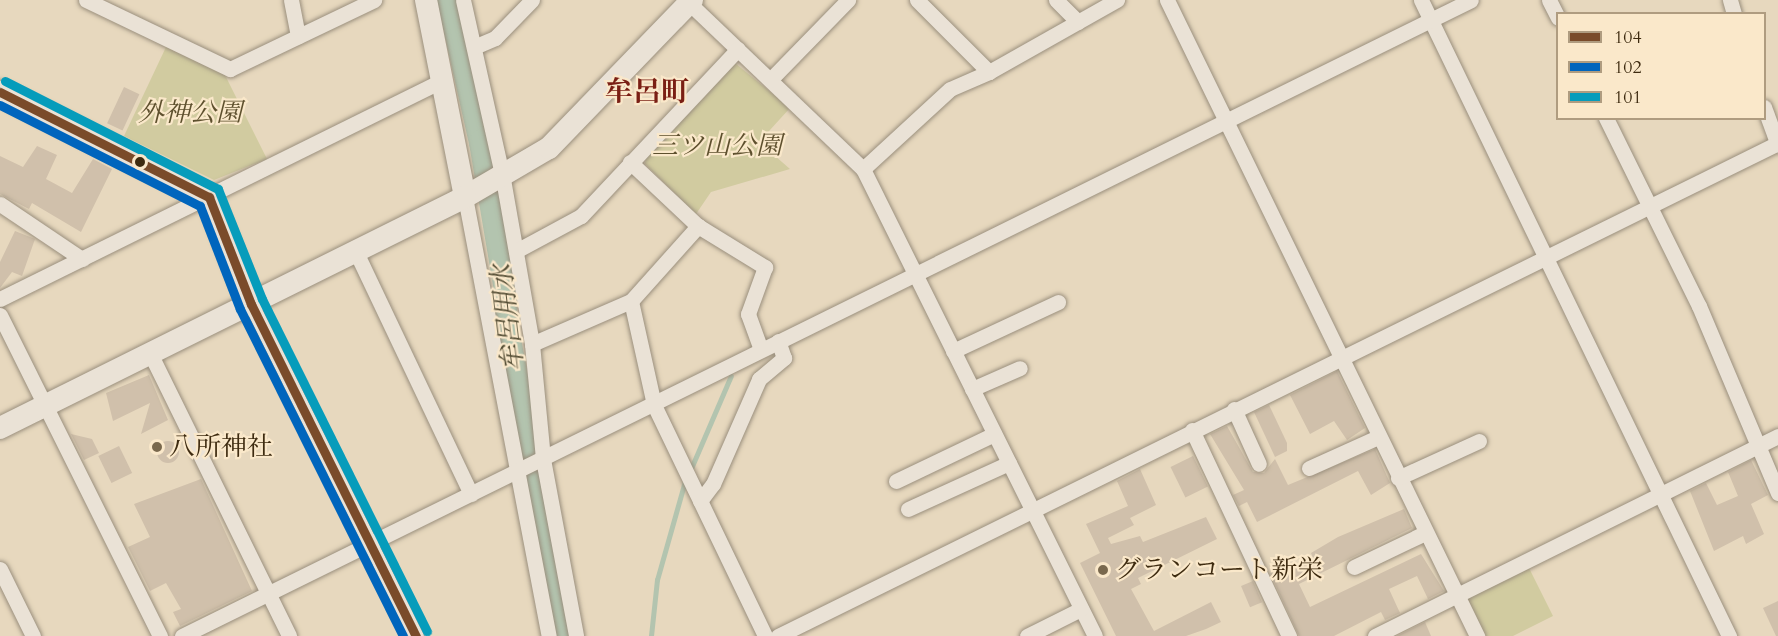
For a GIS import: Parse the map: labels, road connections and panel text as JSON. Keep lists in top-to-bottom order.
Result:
{
  "districts": ["牟呂町"],
  "water": ["牟呂用水"],
  "parks": ["外神公園", "三ツ山公園"],
  "places": ["八所神社", "グランコート新栄"],
  "lines": ["transit line 101", "transit line 104", "transit line 102"],
  "legend": ["104", "102", "101"]
}
